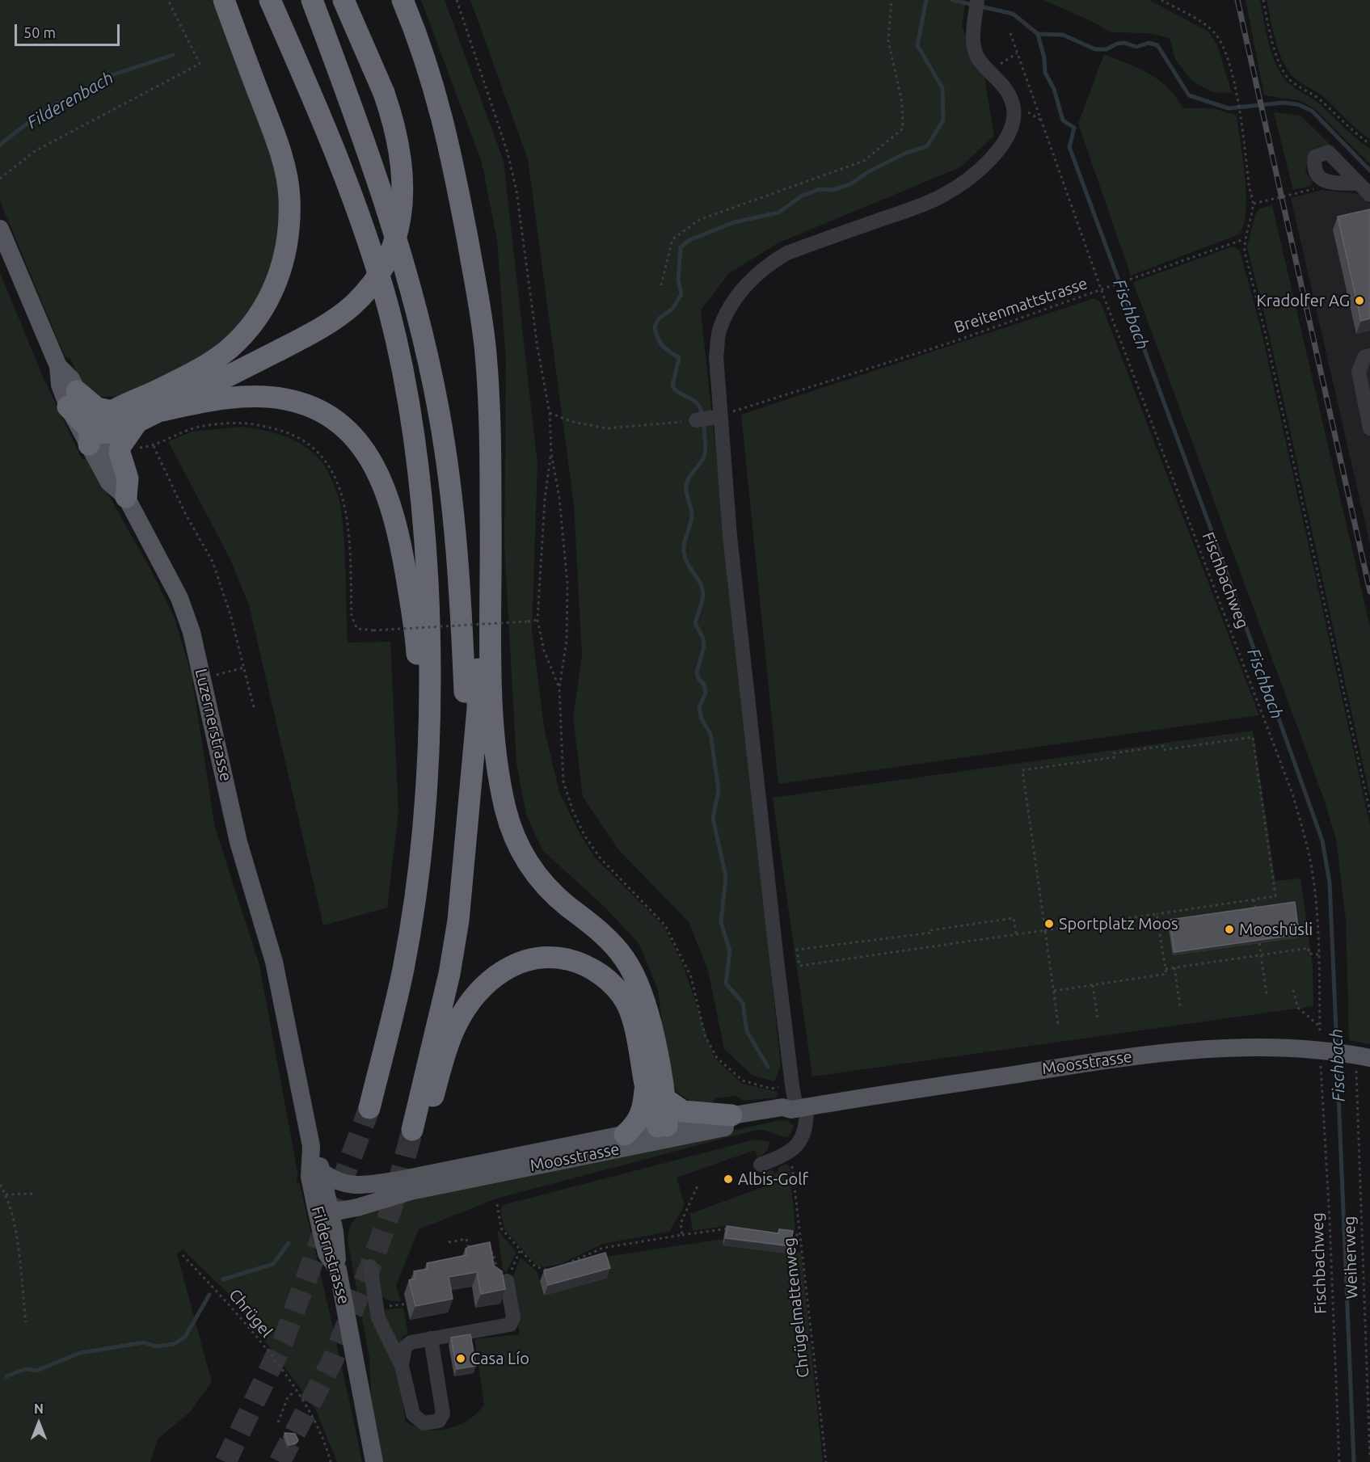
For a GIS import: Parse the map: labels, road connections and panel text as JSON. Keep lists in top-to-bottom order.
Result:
{
  "streets": {
    "main road": ["Luzernerstrasse", "Moosstrasse", "Fildernstrasse"],
    "path": [
      "Breitenmattstrasse",
      "Fischbachweg",
      "Weiherweg",
      "Chrügelmattenweg",
      "Chrügel"
    ]
  },
  "crossings": [
    ["Breitenmattstrasse", "Fischbachweg"],
    ["Fischbachweg", "Moosstrasse"],
    ["Luzernerstrasse", "Fildernstrasse"],
    ["Moosstrasse", "Fildernstrasse"],
    ["Moosstrasse", "Weiherweg"]
  ],
  "water": ["Filderenbach", "Fischbach"],
  "places": [
    "Kradolfer AG",
    "Sportplatz Moos",
    "Mooshüsli",
    "Albis-Golf",
    "Casa Lío"
  ],
  "scale_bar": "50 m",
  "north": "top"
}
